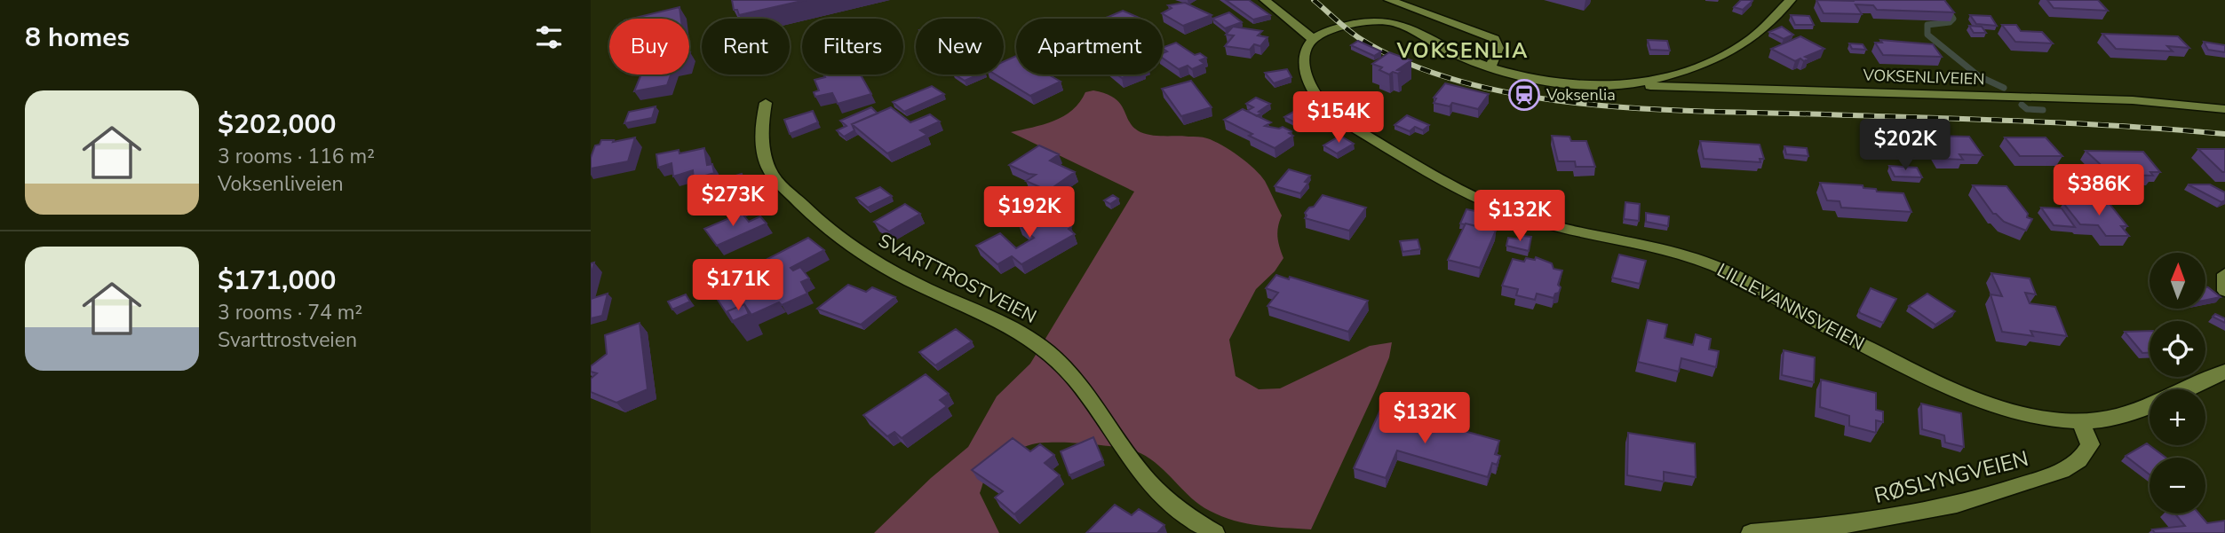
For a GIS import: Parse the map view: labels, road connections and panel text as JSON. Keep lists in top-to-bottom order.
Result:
{
  "streets": {
    "street": [
      "VOKSENLIVEIEN",
      "SVARTTROSTVEIEN",
      "LILLEVANNSVEIEN",
      "RØSLYNGVEIEN"
    ]
  },
  "crossings": [
    ["LILLEVANNSVEIEN", "RØSLYNGVEIEN"]
  ],
  "districts": ["VOKSENLIA"],
  "places": {
    "station": ["Voksenlia"]
  },
  "north": "top",
  "page": {
    "heading": "8 homes",
    "chip": [
      "Buy",
      "Rent",
      "Filters",
      "New",
      "Apartment"
    ],
    "list": [
      {
        "name": "$202,000",
        "note": "3 rooms · 116 m² · Voksenliveien"
      },
      {
        "name": "$171,000",
        "note": "3 rooms · 74 m² · Svarttrostveien"
      }
    ],
    "price": [
      "$154K",
      "$202K",
      "$386K",
      "$273K",
      "$192K",
      "$132K",
      "$171K",
      "$132K"
    ],
    "map_buttons": ["+", "−"]
  }
}
